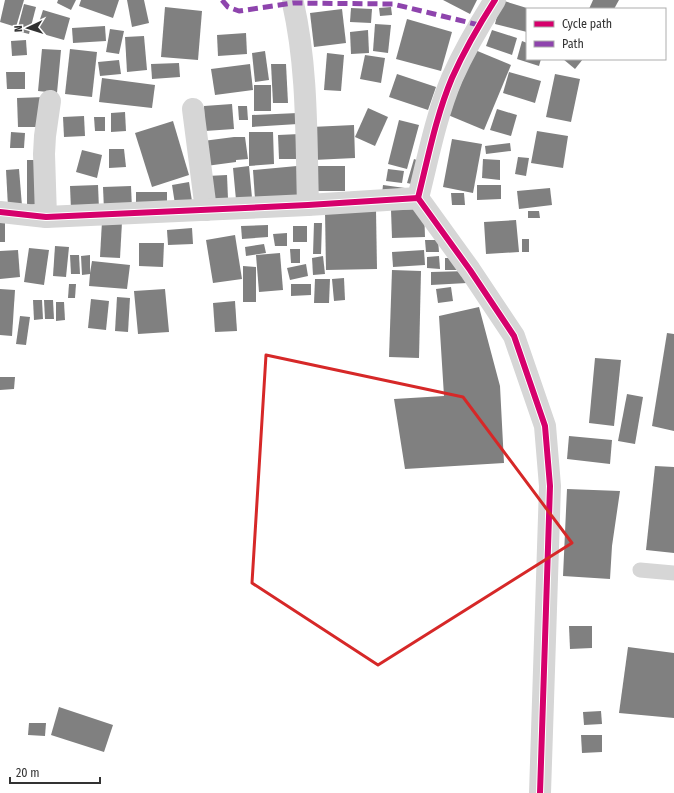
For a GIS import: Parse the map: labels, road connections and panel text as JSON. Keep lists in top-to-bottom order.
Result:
{
  "legend": ["Cycle path", "Path"],
  "scale_bar": "20 m",
  "north": "left"
}
